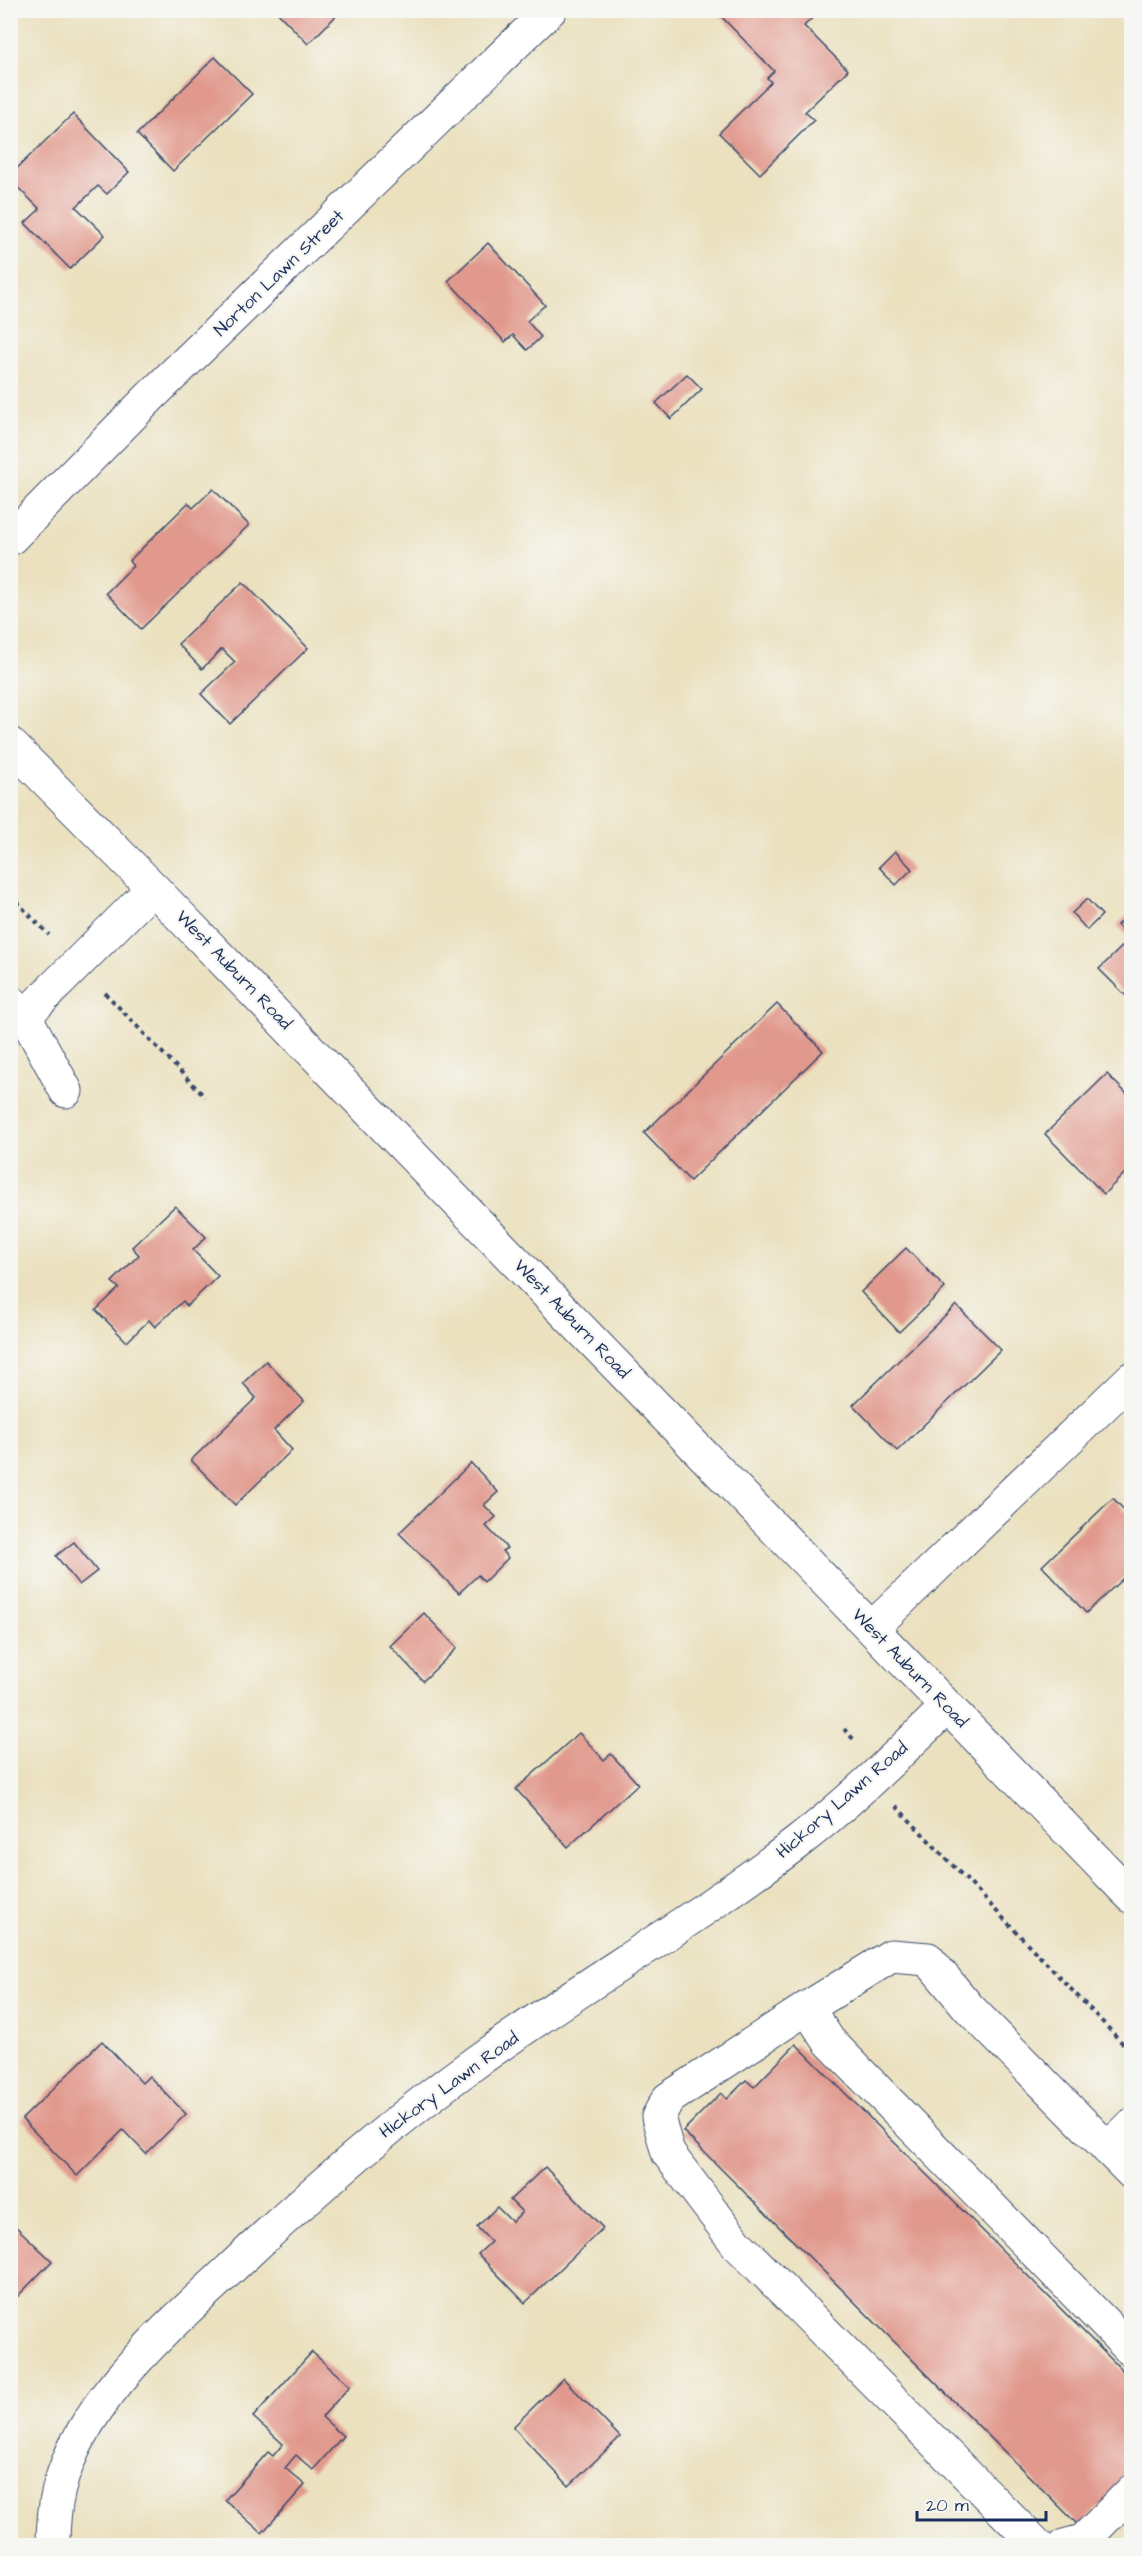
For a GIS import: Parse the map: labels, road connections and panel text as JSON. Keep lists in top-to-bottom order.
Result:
{
  "streets": {
    "street": ["Norton Lawn Street", "West Auburn Road", "Hickory Lawn Road"]
  },
  "crossings": [
    ["West Auburn Road", "Hickory Lawn Road"]
  ],
  "scale_bar": "20 m"
}
